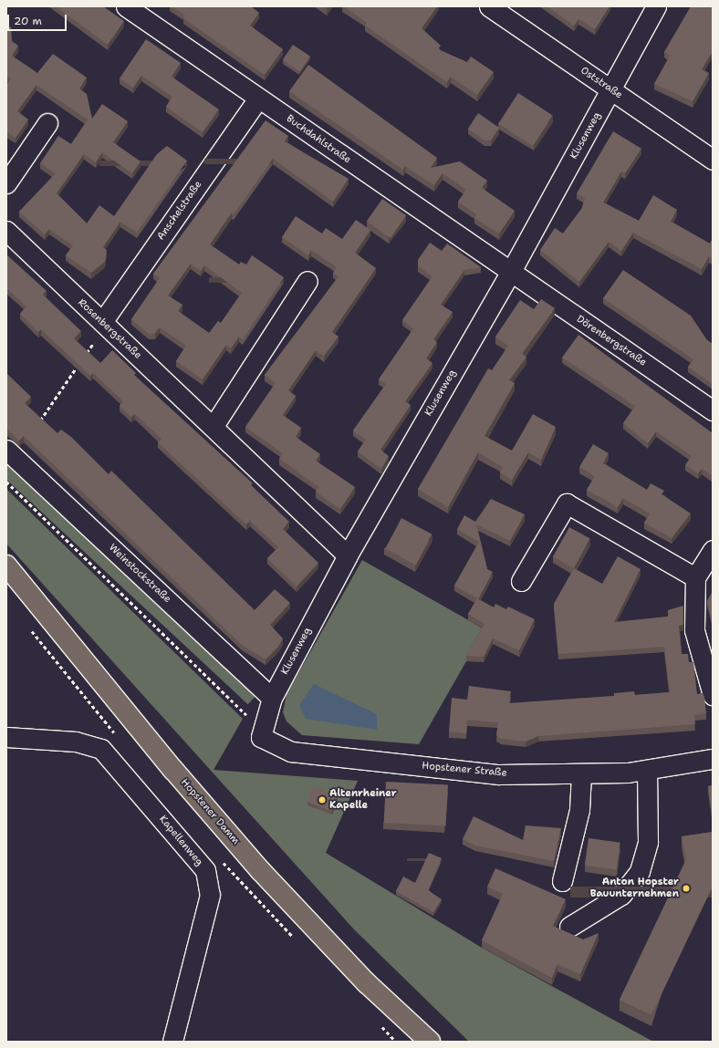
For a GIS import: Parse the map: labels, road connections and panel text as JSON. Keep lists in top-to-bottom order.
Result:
{
  "streets": {
    "main road": ["Hopstener Damm"],
    "street": [
      "Oststraße",
      "Klusenweg",
      "Buchdahlstraße",
      "Anschelstraße",
      "Rosenbergstraße",
      "Dörenbergstraße",
      "Weinstockstraße",
      "Hopstener Straße",
      "Kapellenweg"
    ]
  },
  "crossings": [
    ["Oststraße", "Klusenweg"],
    ["Klusenweg", "Buchdahlstraße"],
    ["Klusenweg", "Rosenbergstraße"],
    ["Klusenweg", "Dörenbergstraße"],
    ["Klusenweg", "Weinstockstraße"],
    ["Buchdahlstraße", "Anschelstraße"],
    ["Buchdahlstraße", "Dörenbergstraße"],
    ["Anschelstraße", "Rosenbergstraße"]
  ],
  "places": ["Altenrheiner Kapelle", "Anton Hopster Bauunternehmen"],
  "scale_bar": "20 m"
}
